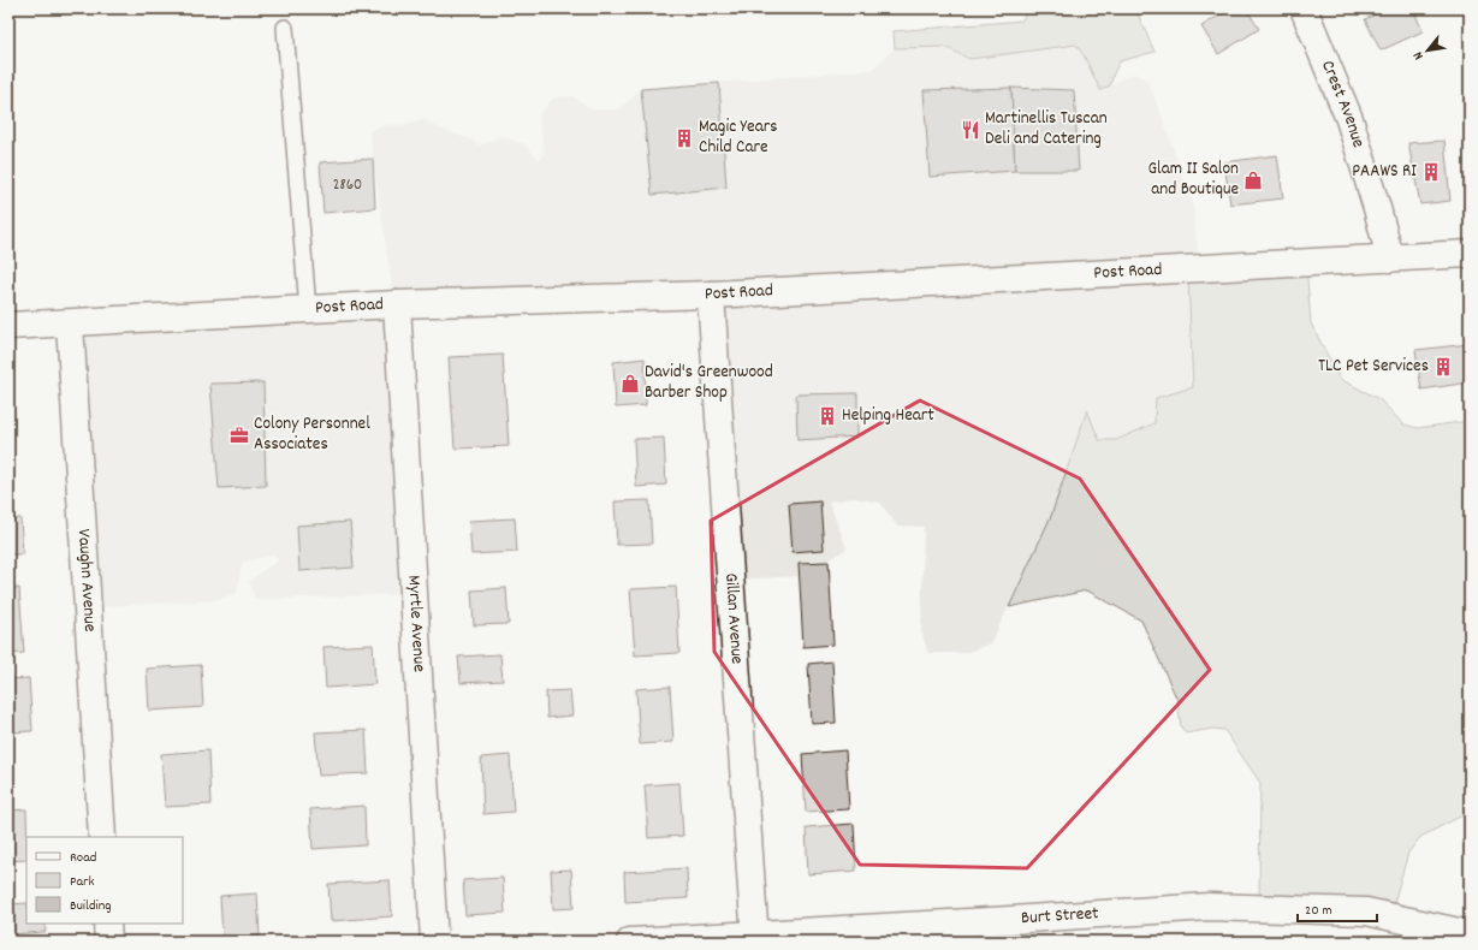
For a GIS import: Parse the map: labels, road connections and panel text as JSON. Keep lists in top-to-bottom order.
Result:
{
  "streets": {
    "street": [
      "Crest Avenue",
      "Post Road",
      "Vaughn Avenue",
      "Gillan Avenue",
      "Myrtle Avenue",
      "Burt Street"
    ]
  },
  "crossings": [
    ["Crest Avenue", "Post Road"],
    ["Post Road", "Vaughn Avenue"],
    ["Post Road", "Gillan Avenue"],
    ["Post Road", "Myrtle Avenue"],
    ["Gillan Avenue", "Burt Street"]
  ],
  "places": {
    "restaurant": ["Martinellis Tuscan Deli and Catering"],
    "building": [
      "Magic Years Child Care",
      "PAAWS RI",
      "TLC Pet Services",
      "Helping Heart"
    ],
    "shop": ["Glam II Salon and Boutique", "David's Greenwood Barber Shop"],
    "office": ["Colony Personnel Associates"]
  },
  "house_numbers": ["2860"],
  "legend": ["Road", "Park", "Building"],
  "scale_bar": "20 m",
  "north": "bottom left"
}
